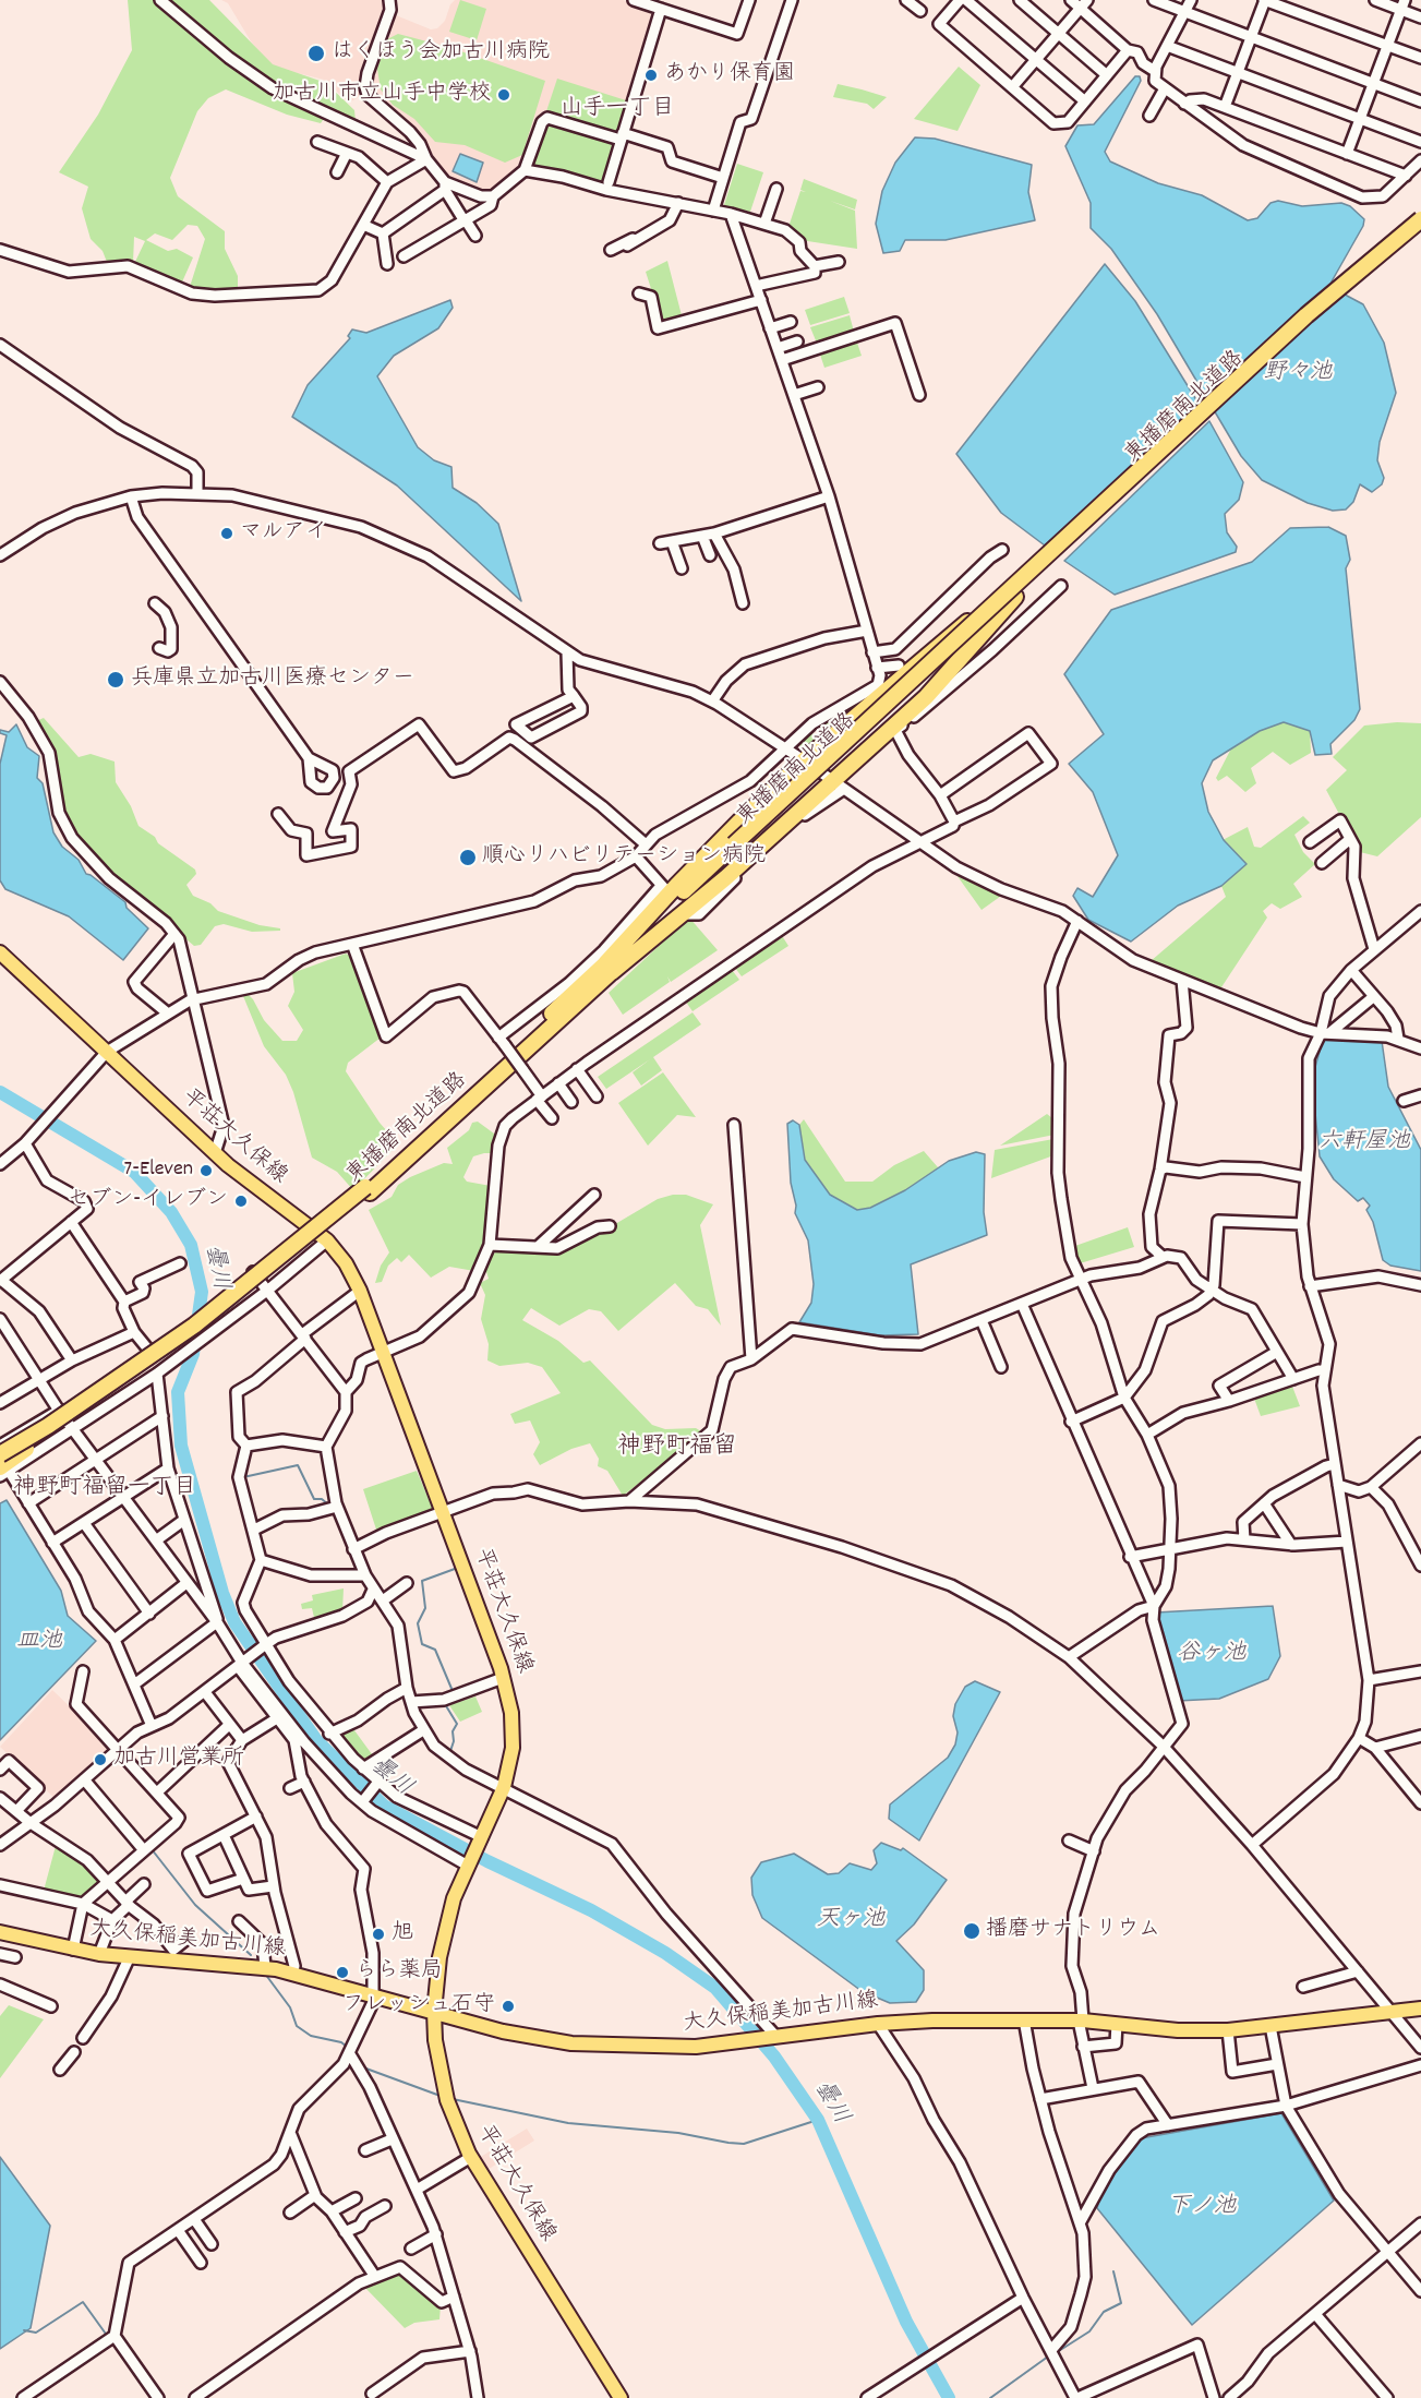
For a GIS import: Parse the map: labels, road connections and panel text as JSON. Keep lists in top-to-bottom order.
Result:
{
  "streets": {
    "highway": ["東播磨南北道路"],
    "main road": ["平荘大久保線", "大久保稲美加古川線"]
  },
  "crossings": [
    ["平荘大久保線", "大久保稲美加古川線"]
  ],
  "districts": ["山手一丁目", "神野町福留", "神野町福留一丁目"],
  "water": [
    "野々池",
    "六軒屋池",
    "曇川",
    "皿池",
    "谷ヶ池",
    "天ヶ池",
    "下ノ池"
  ],
  "places": [
    "はくほう会加古川病院",
    "あかり保育園",
    "加古川市立山手中学校",
    "マルアイ",
    "兵庫県立加古川医療センター",
    "順心リハビリテーション病院",
    "7-Eleven",
    "セブン-イレブン",
    "加古川営業所",
    "播磨サナトリウム",
    "旭",
    "らら薬局",
    "フレッシュ石守"
  ]
}
